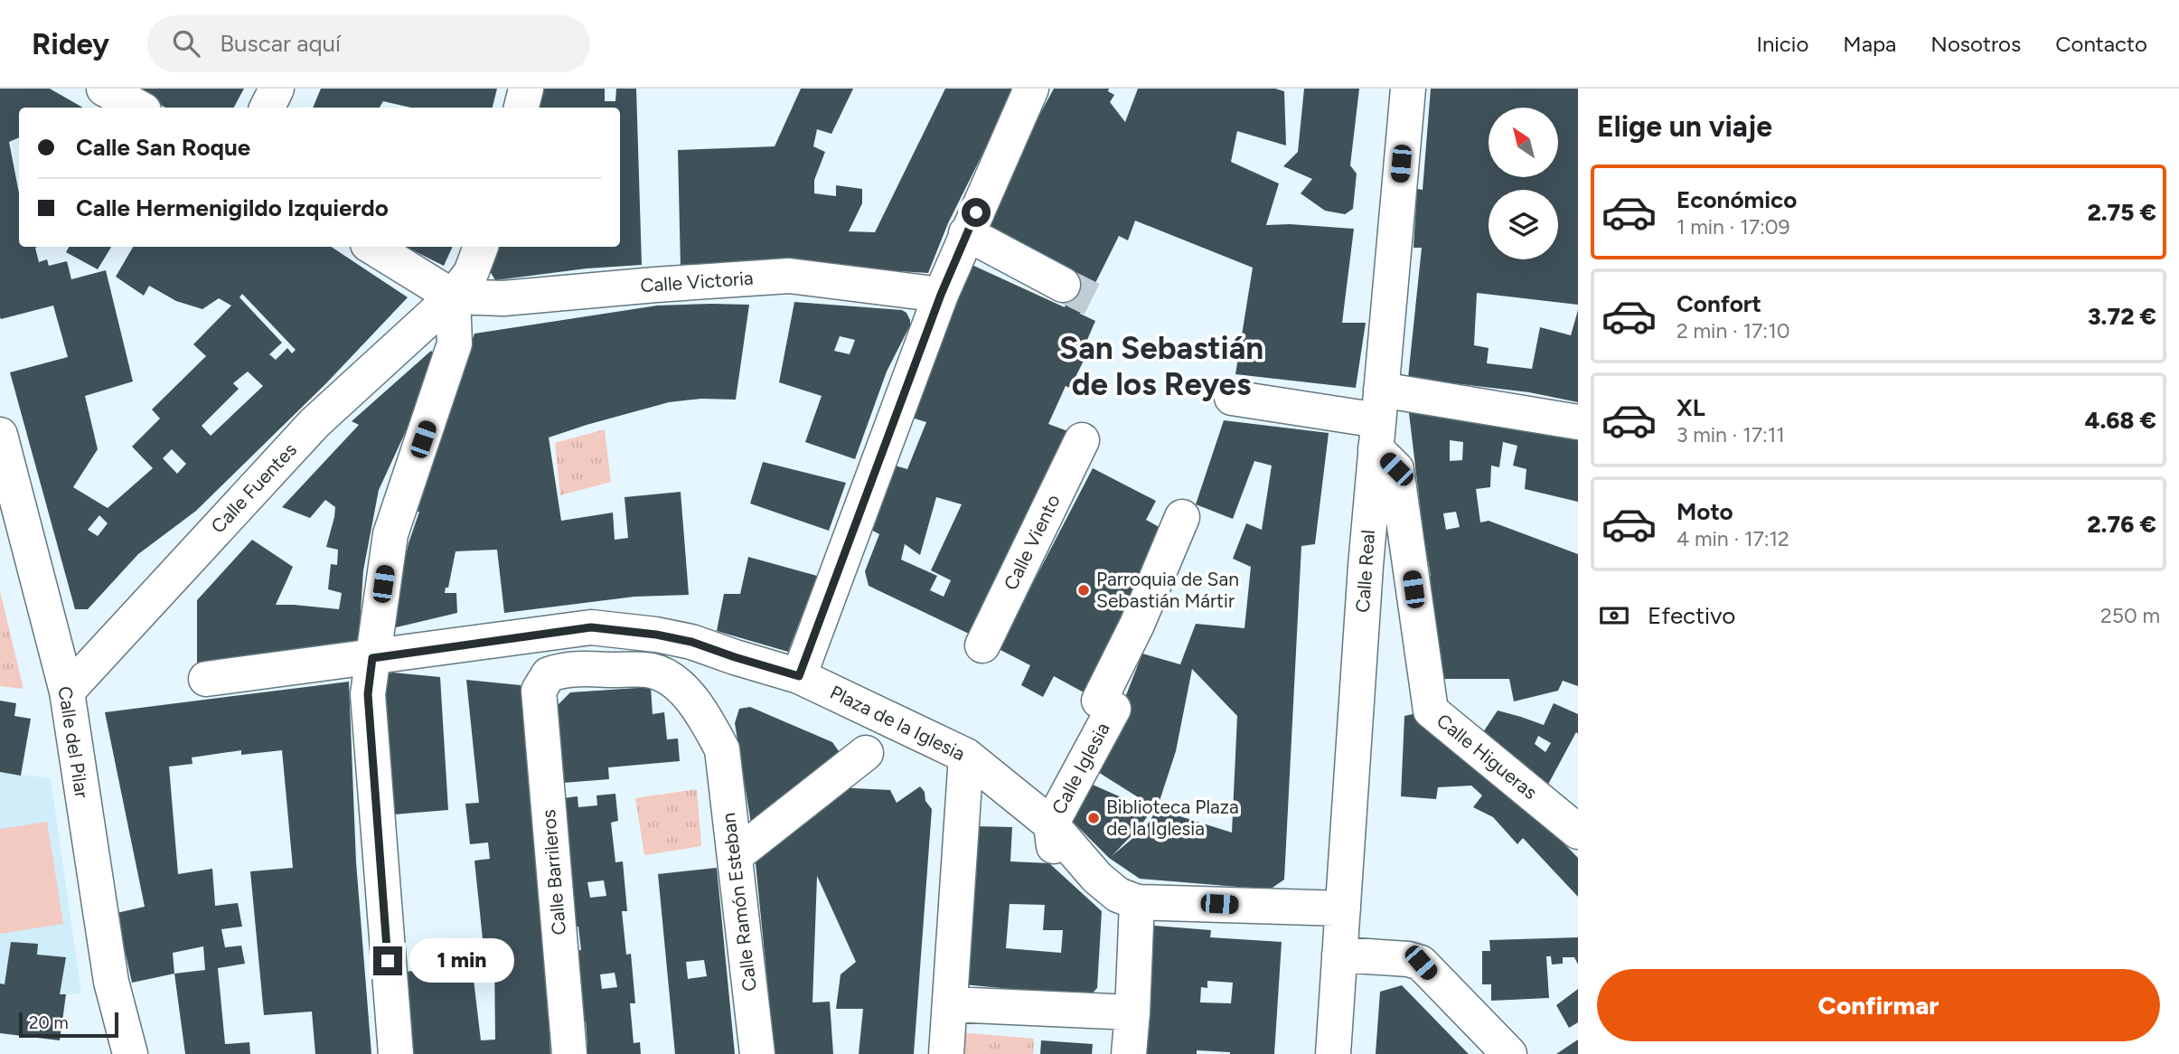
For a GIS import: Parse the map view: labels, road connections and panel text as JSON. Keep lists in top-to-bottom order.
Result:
{
  "streets": {
    "street": [
      "Calle Victoria",
      "Calle Fuentes",
      "Calle Viento",
      "Calle Real",
      "Plaza de la Iglesia",
      "Calle del Pilar",
      "Calle Higueras",
      "Calle Iglesia",
      "Calle Barrileros",
      "Calle Ramón Esteban"
    ]
  },
  "crossings": [
    ["Calle Victoria", "Calle Fuentes"],
    ["Calle Fuentes", "Calle del Pilar"],
    ["Calle Real", "Calle Higueras"],
    ["Plaza de la Iglesia", "Calle Iglesia"],
    ["Calle Barrileros", "Calle Ramón Esteban"]
  ],
  "districts": ["San Sebastián de los Reyes"],
  "places": ["Parroquia de San Sebastián Mártir", "Biblioteca Plaza de la Iglesia"],
  "scale_bar": "20 m",
  "north": "top left",
  "page": {
    "header": "Ridey",
    "search": "Buscar aquí",
    "nav": [
      "Inicio",
      "Mapa",
      "Nosotros",
      "Contacto"
    ],
    "heading": "Elige un viaje",
    "banner": ["Calle San Roque", "Calle Hermenigildo Izquierdo"],
    "list": [
      {
        "name": "Económico",
        "note": "1 min · 17:09",
        "value": "2.75 €"
      },
      {
        "name": "Confort",
        "note": "2 min · 17:10",
        "value": "3.72 €"
      },
      {
        "name": "XL",
        "note": "3 min · 17:11",
        "value": "4.68 €"
      },
      {
        "name": "Moto",
        "note": "4 min · 17:12",
        "value": "2.76 €"
      }
    ],
    "pay": ["Efectivo", "250 m"],
    "bubble": "1 min",
    "buttons": "Confirmar",
    "scale": "20 m"
  }
}
